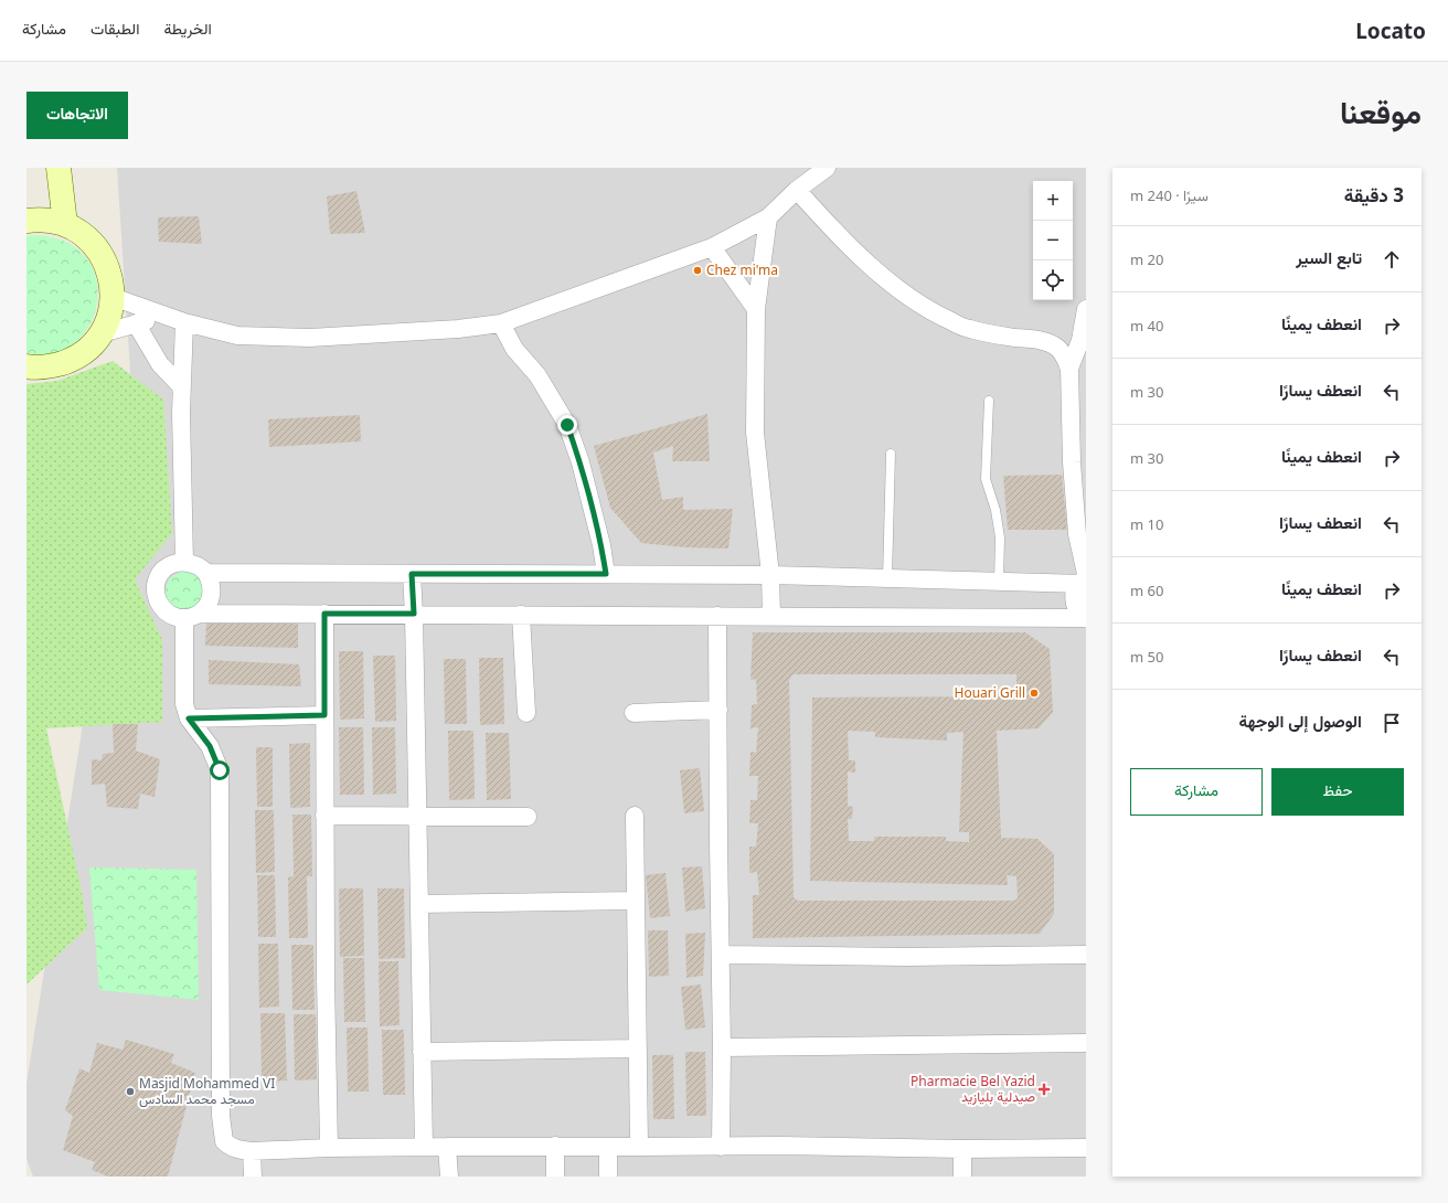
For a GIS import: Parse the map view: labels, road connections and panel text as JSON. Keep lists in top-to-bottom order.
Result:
{
  "places": {
    "other": ["Chez mi'ma", "Houari Grill", "Masjid Mohammed VI مسجد محمد السادس"],
    "health": ["Pharmacie Bel Yazid صيدلية بليازيد"]
  },
  "page": {
    "header": "Locato",
    "nav": ["الخريطة", "الطبقات", "مشاركة"],
    "title": "موقعنا",
    "buttons": [
      "الاتجاهات",
      ["حفظ", "مشاركة"]
    ],
    "heading": ["3 دقيقة", "سيرًا · 240 m"],
    "map_buttons": ["+", "−"],
    "list": [
      ["تابع السير", "20 m"],
      ["انعطف يمينًا", "40 m"],
      ["انعطف يسارًا", "30 m"],
      ["انعطف يمينًا", "30 m"],
      ["انعطف يسارًا", "10 m"],
      ["انعطف يمينًا", "60 m"],
      ["انعطف يسارًا", "50 m"],
      "الوصول إلى الوجهة"
    ]
  }
}
